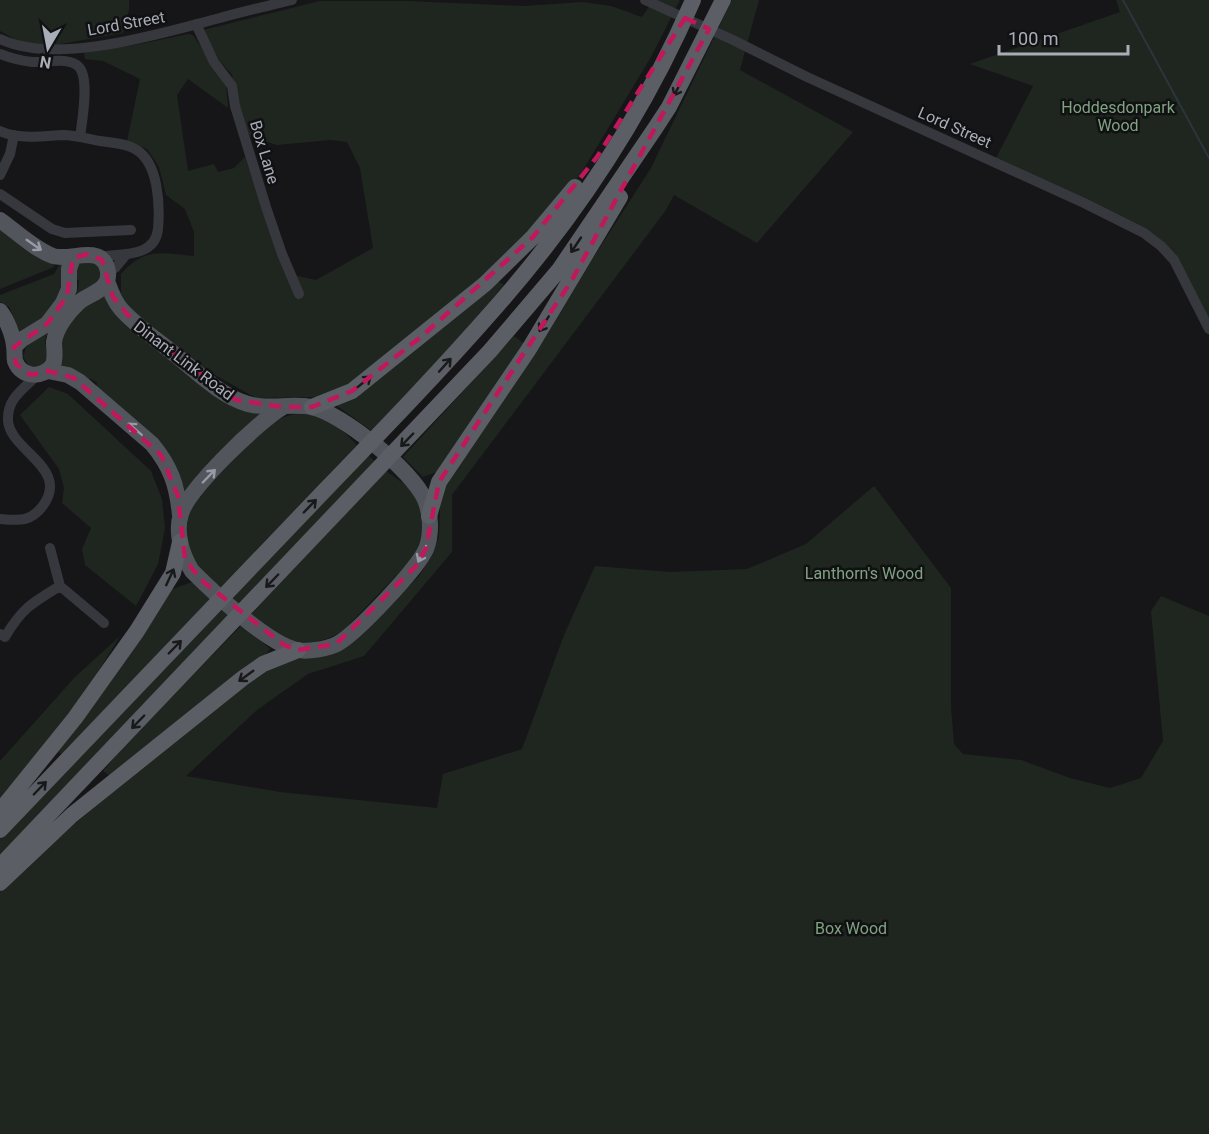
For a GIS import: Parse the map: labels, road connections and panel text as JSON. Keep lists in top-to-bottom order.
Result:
{
  "streets": {
    "main road": ["Dinant Link Road"],
    "street": ["Lord Street", "Box Lane"]
  },
  "crossings": [
    ["Lord Street", "Box Lane"]
  ],
  "parks": ["Hoddesdonpark Wood", "Lanthorn's Wood", "Box Wood"],
  "scale_bar": "100 m",
  "north": "bottom"
}
